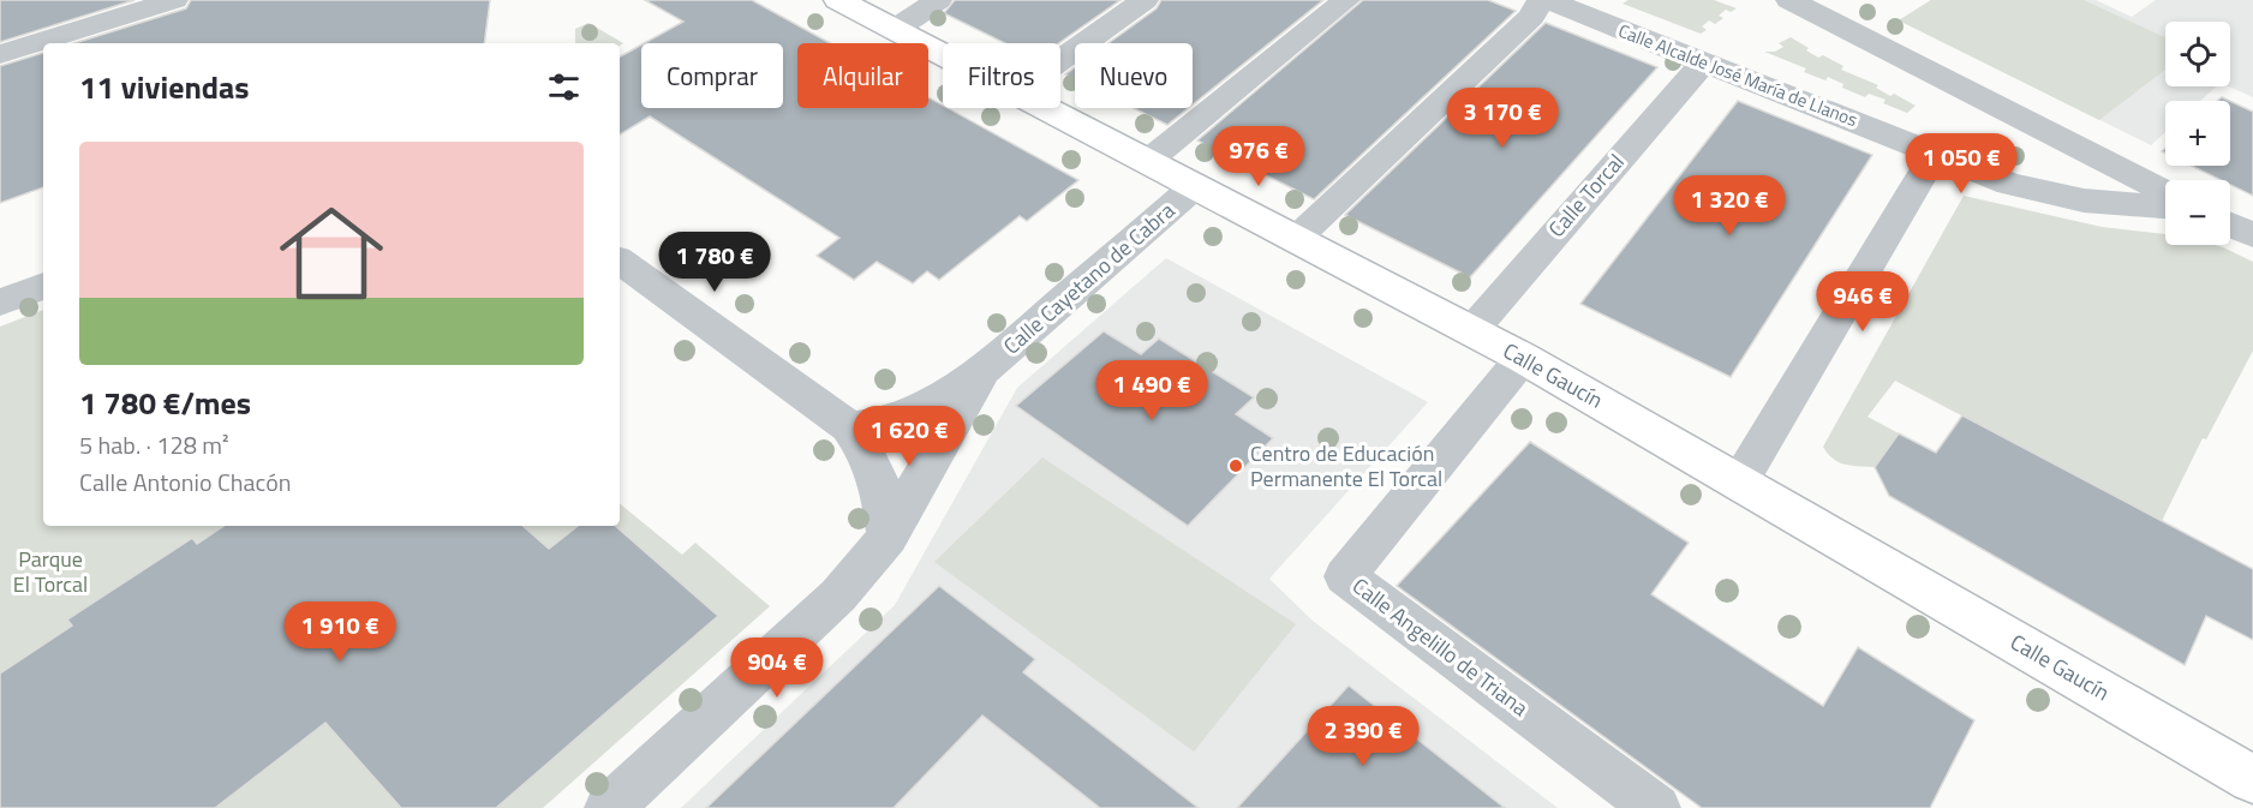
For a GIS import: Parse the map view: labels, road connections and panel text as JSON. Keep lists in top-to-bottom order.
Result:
{
  "streets": {
    "main road": ["Calle Gaucín"],
    "street": [
      "Calle Alcalde José María de Llanos",
      "Calle Torcal",
      "Calle Cayetano de Cabra",
      "Calle Angelillo de Triana"
    ]
  },
  "crossings": [
    ["Calle Alcalde José María de Llanos", "Calle Torcal"],
    ["Calle Torcal", "Calle Gaucín"],
    ["Calle Cayetano de Cabra", "Calle Gaucín"],
    ["Calle Gaucín", "Calle Angelillo de Triana"]
  ],
  "parks": ["Parque El Torcal"],
  "places": ["Centro de Educación Permanente El Torcal"],
  "page": {
    "map_buttons": ["+", "−"],
    "chip": [
      "Comprar",
      "Alquilar",
      "Filtros",
      "Nuevo"
    ],
    "heading": "11 viviendas",
    "price": [
      "3 170 €",
      "976 €",
      "1 050 €",
      "1 320 €",
      "1 780 €",
      "946 €",
      "1 490 €",
      "1 620 €",
      "1 910 €",
      "904 €",
      "2 390 €"
    ],
    "list": [
      {
        "name": "1 780 €/mes",
        "note": "5 hab. · 128 m² · Calle Antonio Chacón"
      }
    ]
  }
}
